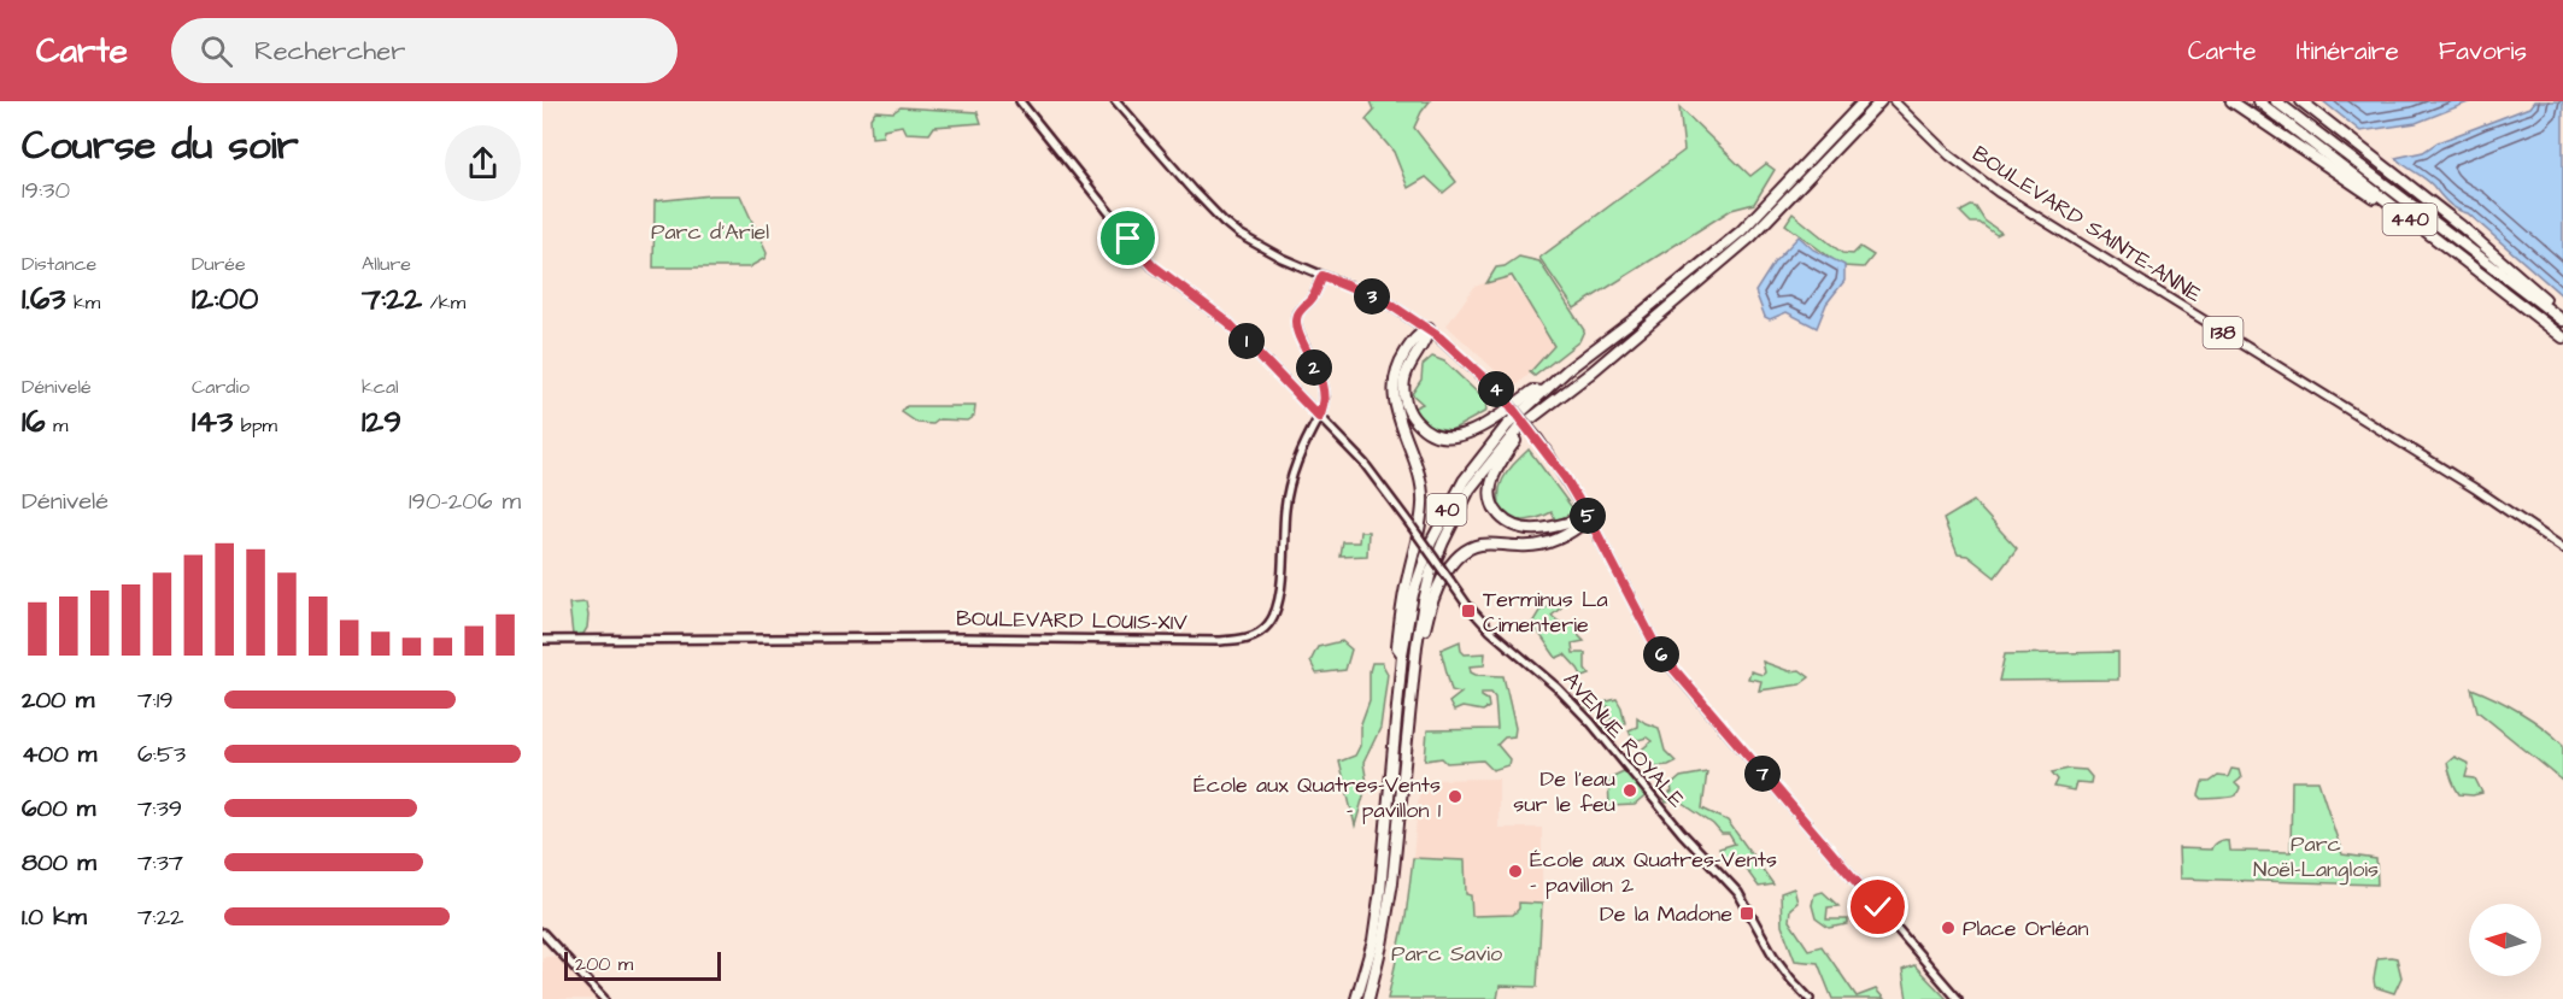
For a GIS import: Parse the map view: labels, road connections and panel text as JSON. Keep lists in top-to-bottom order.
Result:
{
  "streets": {
    "highway": ["440", "40"],
    "main road": [
      "BOULEVARD SAINTE-ANNE",
      "138",
      "BOULEVARD LOUIS-XIV",
      "AVENUE ROYALE"
    ]
  },
  "crossings": [
    ["BOULEVARD LOUIS-XIV", "AVENUE ROYALE"]
  ],
  "parks": ["Parc d'Ariel", "Parc Noël-Langlois", "Parc Savio"],
  "places": {
    "transit": ["Terminus La Cimenterie", "De la Madone"],
    "other": [
      "De l’eau sur le feu",
      "École aux Quatres-Vents - pavillon 1",
      "École aux Quatres-Vents - pavillon 2",
      "Place Orléan"
    ]
  },
  "scale_bar": "200 m",
  "north": "left",
  "page": {
    "header": "Carte",
    "search": "Rechercher",
    "nav": ["Carte", "Itinéraire", "Favoris"],
    "heading": ["Course du soir", "19:30"],
    "stats": [
      ["Distance", "1.63 km"],
      ["Durée", "12:00"],
      ["Allure", "7:22 /km"],
      ["Dénivelé", "16 m"],
      ["Cardio", "143 bpm"],
      ["kcal", "129"]
    ],
    "pins": [
      "3",
      "1",
      "2",
      "4",
      "5",
      "6",
      "7"
    ],
    "chart": ["Dénivelé", "190–206 m"],
    "list": [
      {
        "name": "200 m",
        "note": "7:19"
      },
      {
        "name": "400 m",
        "note": "6:53"
      },
      {
        "name": "600 m",
        "note": "7:39"
      },
      {
        "name": "800 m",
        "note": "7:37"
      },
      {
        "name": "1.0 km",
        "note": "7:22"
      }
    ],
    "scale": "200 m"
  }
}
